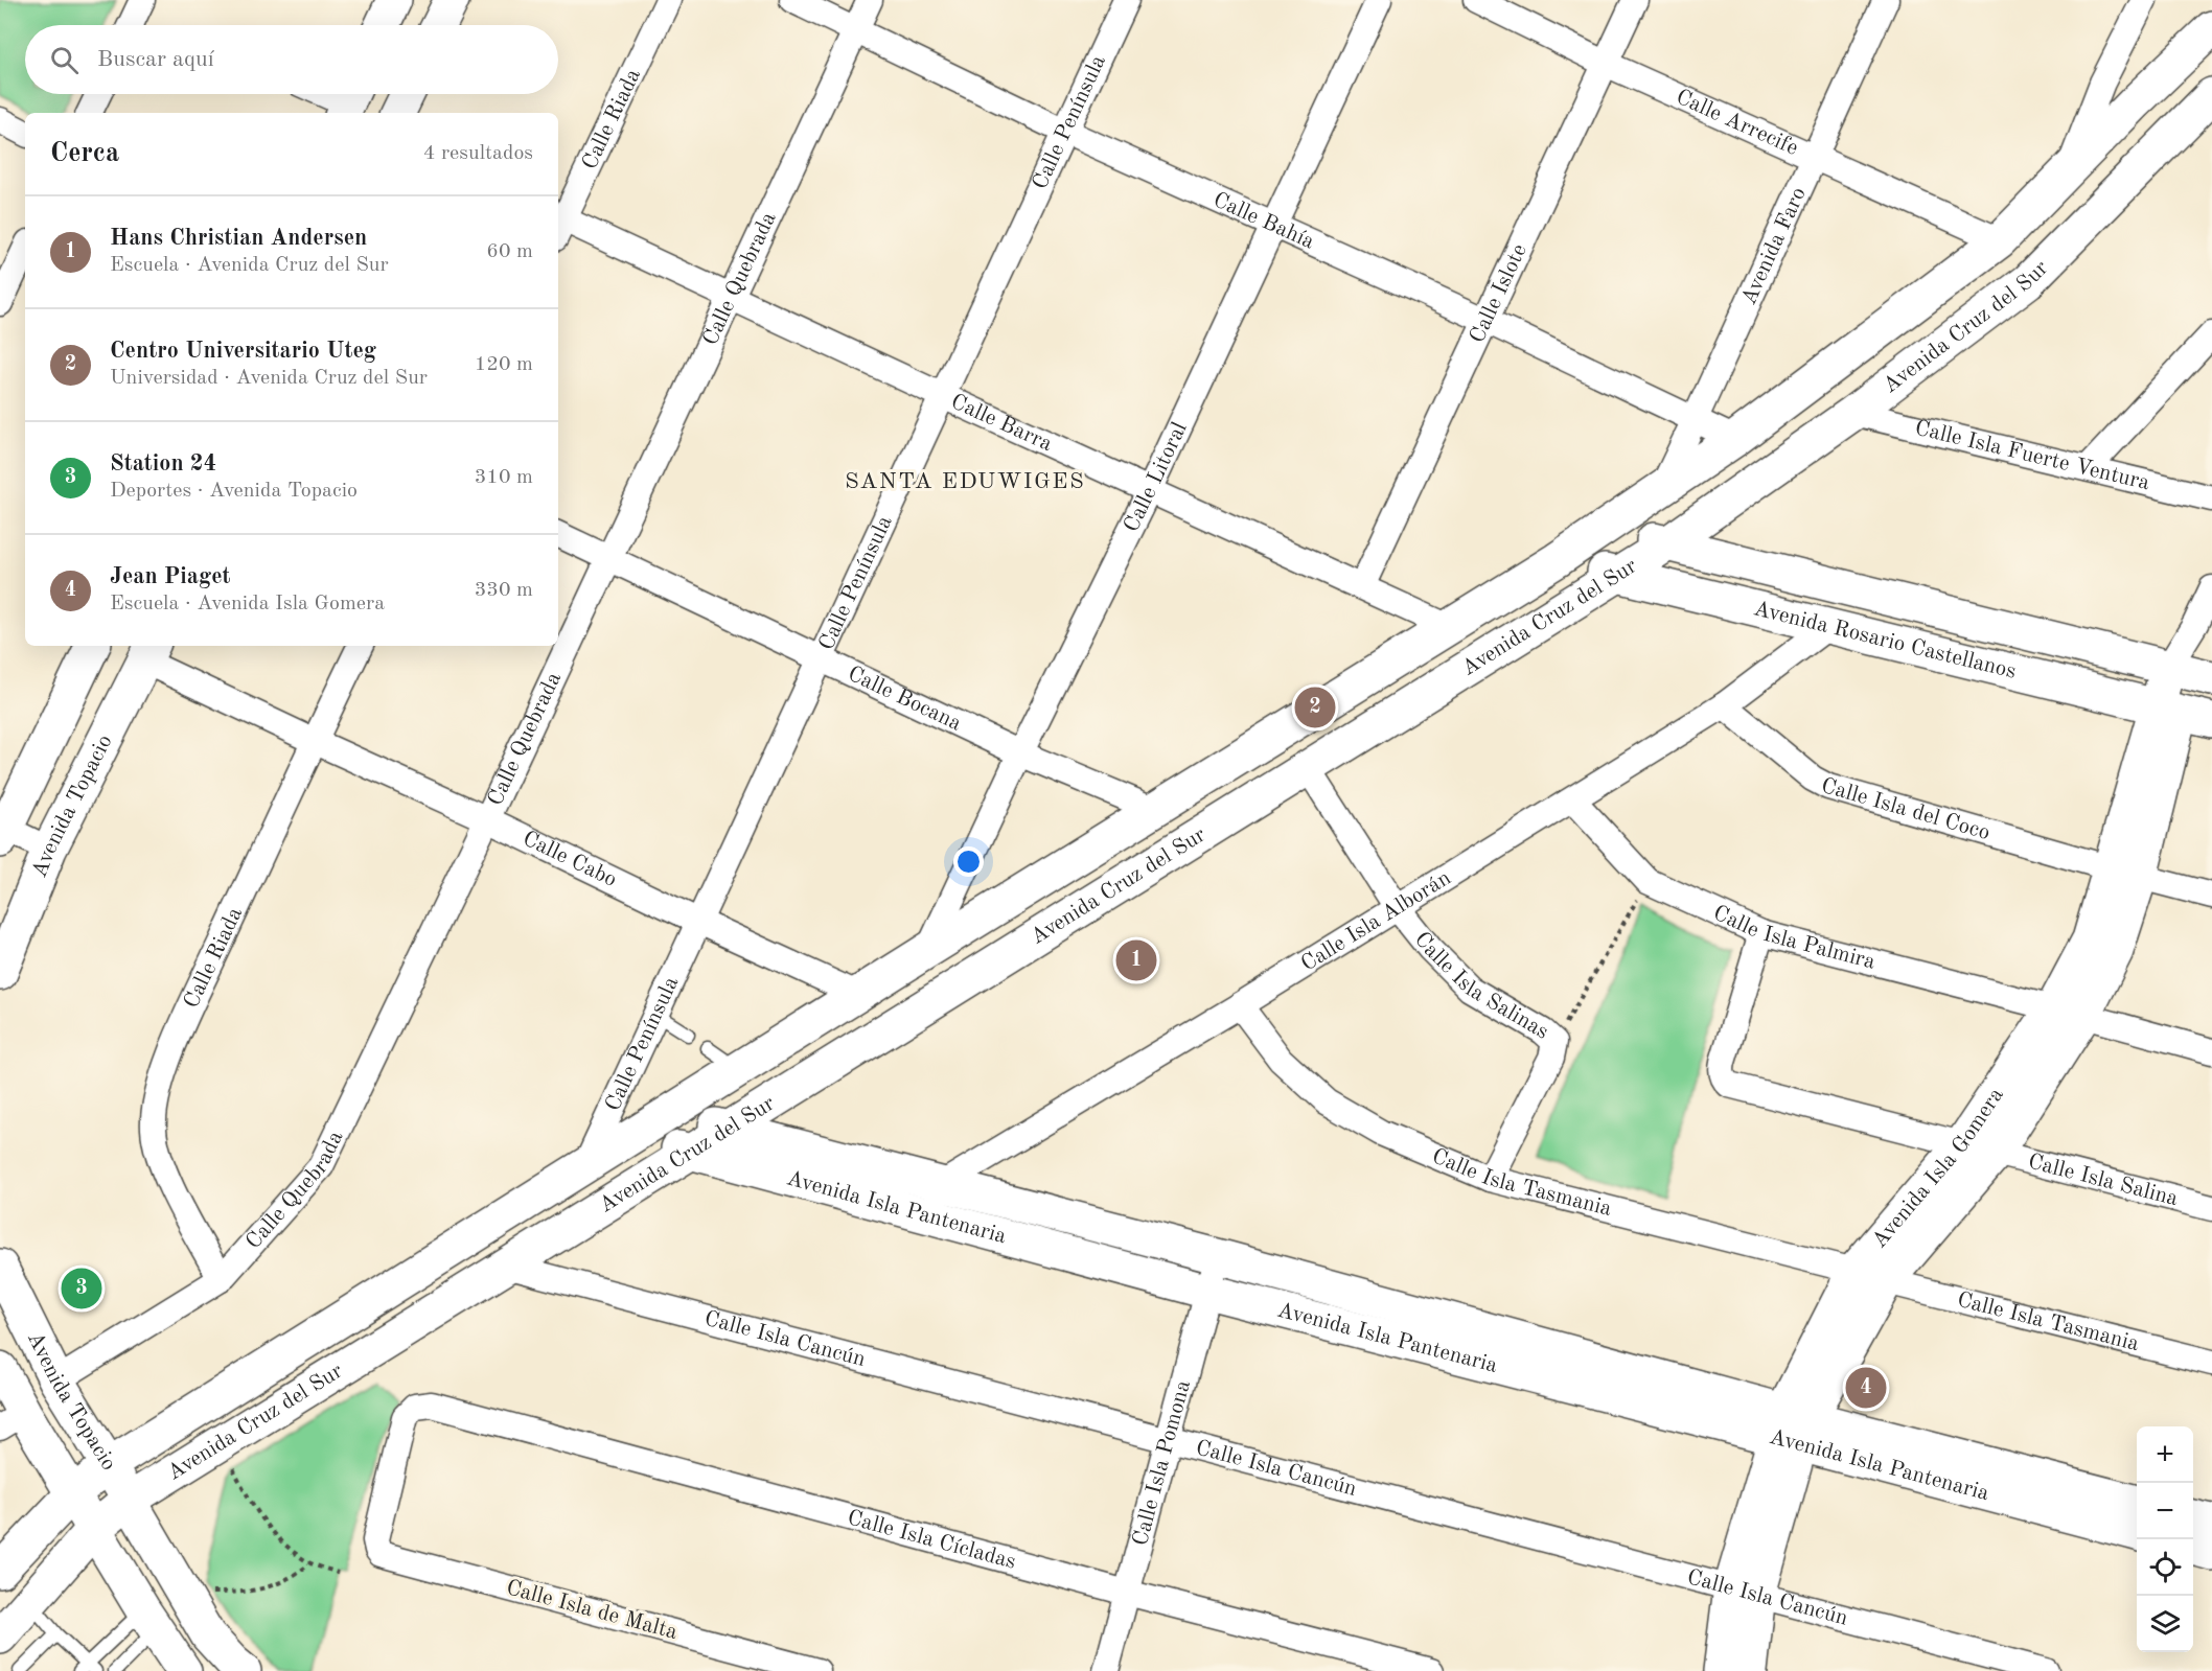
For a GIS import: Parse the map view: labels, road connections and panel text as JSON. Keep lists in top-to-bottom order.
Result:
{
  "streets": {
    "street": [
      "Calle Riada",
      "Calle Península",
      "Calle Arrecife",
      "Calle Bahía",
      "Avenida Faro",
      "Calle Quebrada",
      "Calle Islote",
      "Avenida Cruz del Sur",
      "Calle Barra",
      "Calle Isla Fuerte Ventura",
      "Calle Litoral",
      "Avenida Rosario Castellanos",
      "Calle Bocana",
      "Avenida Topacio",
      "Calle Isla del Coco",
      "Calle Cabo",
      "Calle Isla Alborán",
      "Calle Isla Palmira",
      "Calle Isla Salinas",
      "Avenida Isla Gomera",
      "Calle Isla Salina",
      "Calle Isla Tasmania",
      "Avenida Isla Pantenaria",
      "Calle Isla Cancún",
      "Calle Isla Pomona",
      "Calle Isla Cícladas",
      "Calle Isla de Malta"
    ]
  },
  "crossings": [
    ["Calle Riada", "Calle Quebrada"],
    ["Calle Riada", "Calle Barra"],
    ["Calle Riada", "Calle Cabo"],
    ["Calle Península", "Calle Bahía"],
    ["Calle Península", "Avenida Cruz del Sur"],
    ["Calle Península", "Calle Barra"],
    ["Calle Península", "Calle Bocana"],
    ["Calle Península", "Calle Cabo"],
    ["Calle Arrecife", "Avenida Faro"],
    ["Calle Arrecife", "Calle Islote"],
    ["Calle Arrecife", "Avenida Cruz del Sur"],
    ["Calle Bahía", "Avenida Faro"],
    ["Calle Bahía", "Calle Quebrada"],
    ["Calle Bahía", "Calle Islote"],
    ["Calle Bahía", "Avenida Cruz del Sur"],
    ["Calle Bahía", "Calle Litoral"],
    ["Avenida Faro", "Avenida Cruz del Sur"],
    ["Calle Quebrada", "Calle Barra"],
    ["Calle Quebrada", "Calle Bocana"],
    ["Calle Quebrada", "Avenida Topacio"],
    ["Calle Quebrada", "Calle Cabo"],
    ["Calle Islote", "Calle Barra"],
    ["Avenida Cruz del Sur", "Calle Barra"],
    ["Avenida Cruz del Sur", "Calle Isla Fuerte Ventura"],
    ["Avenida Cruz del Sur", "Calle Litoral"],
    ["Avenida Cruz del Sur", "Avenida Rosario Castellanos"],
    ["Avenida Cruz del Sur", "Calle Bocana"],
    ["Avenida Cruz del Sur", "Avenida Topacio"],
    ["Avenida Cruz del Sur", "Calle Cabo"],
    ["Avenida Cruz del Sur", "Calle Isla Salinas"],
    ["Avenida Cruz del Sur", "Avenida Isla Pantenaria"],
    ["Avenida Cruz del Sur", "Calle Isla Cancún"],
    ["Calle Barra", "Calle Litoral"],
    ["Calle Litoral", "Calle Bocana"],
    ["Avenida Rosario Castellanos", "Calle Isla Alborán"],
    ["Avenida Rosario Castellanos", "Avenida Isla Gomera"],
    ["Avenida Topacio", "Calle Cabo"],
    ["Calle Isla del Coco", "Calle Isla Alborán"],
    ["Calle Isla del Coco", "Avenida Isla Gomera"],
    ["Calle Isla Alborán", "Calle Isla Palmira"],
    ["Calle Isla Alborán", "Calle Isla Salinas"],
    ["Calle Isla Alborán", "Calle Isla Tasmania"],
    ["Calle Isla Alborán", "Avenida Isla Pantenaria"],
    ["Calle Isla Palmira", "Avenida Isla Gomera"],
    ["Avenida Isla Gomera", "Calle Isla Salina"],
    ["Avenida Isla Gomera", "Calle Isla Tasmania"],
    ["Avenida Isla Gomera", "Avenida Isla Pantenaria"],
    ["Avenida Isla Gomera", "Calle Isla Cancún"],
    ["Avenida Isla Pantenaria", "Calle Isla Pomona"],
    ["Calle Isla Cancún", "Calle Isla Pomona"],
    ["Calle Isla Pomona", "Calle Isla Cícladas"],
    ["Calle Isla Cícladas", "Calle Isla de Malta"]
  ],
  "districts": ["SANTA EDUWIGES"],
  "page": {
    "search": "Buscar aquí",
    "heading": ["Cerca", "4 resultados"],
    "list": [
      {
        "mark": "1",
        "name": "Hans Christian Andersen",
        "note": "Escuela · Avenida Cruz del Sur",
        "value": "60 m"
      },
      {
        "mark": "2",
        "name": "Centro Universitario Uteg",
        "note": "Universidad · Avenida Cruz del Sur",
        "value": "120 m"
      },
      {
        "mark": "3",
        "name": "Station 24",
        "note": "Deportes · Avenida Topacio",
        "value": "310 m"
      },
      {
        "mark": "4",
        "name": "Jean Piaget",
        "note": "Escuela · Avenida Isla Gomera",
        "value": "330 m"
      }
    ],
    "pins": [
      "2",
      "1",
      "3",
      "4"
    ],
    "map_buttons": ["+", "−"]
  }
}
